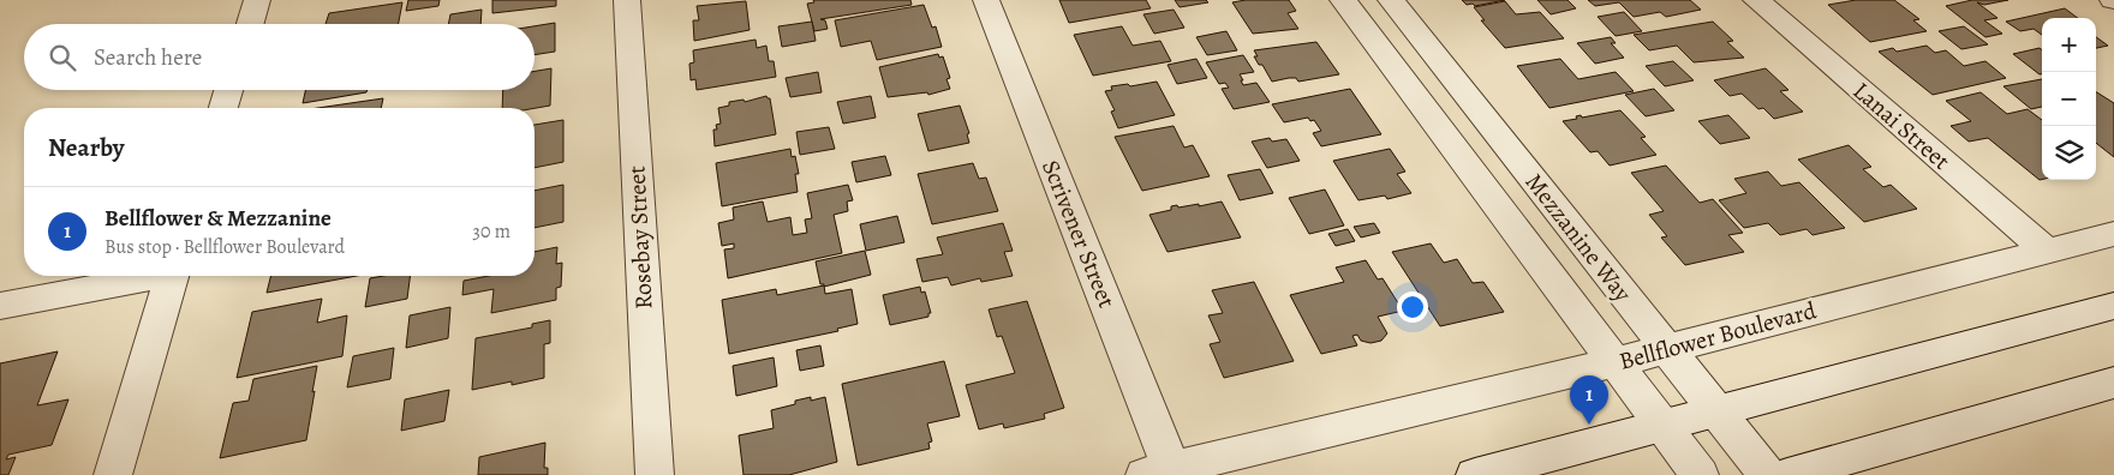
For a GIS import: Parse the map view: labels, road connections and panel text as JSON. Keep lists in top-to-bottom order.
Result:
{
  "streets": {
    "street": [
      "Lanai Street",
      "Scrivener Street",
      "Rosebay Street",
      "Mezzanine Way",
      "Bellflower Boulevard"
    ]
  },
  "crossings": [
    ["Lanai Street", "Bellflower Boulevard"],
    ["Scrivener Street", "Bellflower Boulevard"],
    ["Mezzanine Way", "Bellflower Boulevard"]
  ],
  "page": {
    "map_buttons": ["+", "−"],
    "search": "Search here",
    "heading": "Nearby",
    "list": [
      {
        "mark": "1",
        "name": "Bellflower & Mezzanine",
        "note": "Bus stop · Bellflower Boulevard",
        "value": "30 m"
      }
    ],
    "pins": "1"
  }
}
